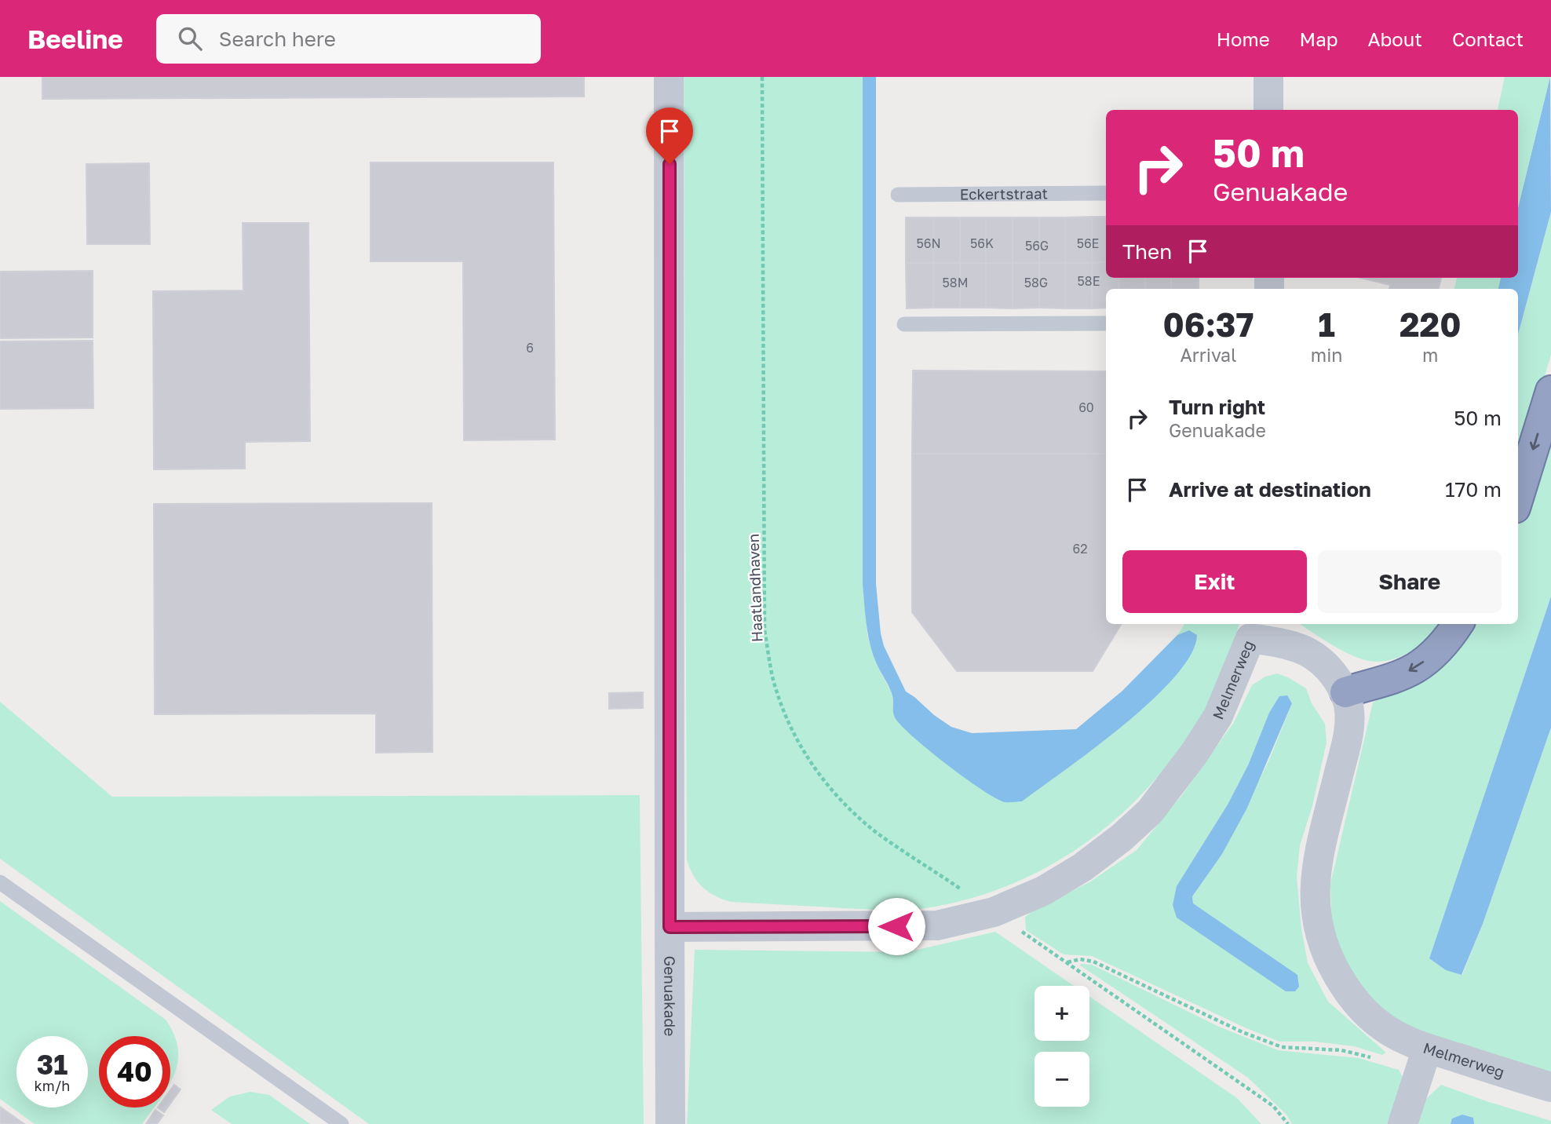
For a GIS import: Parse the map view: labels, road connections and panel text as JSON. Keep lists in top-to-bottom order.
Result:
{
  "streets": {
    "street": ["Melmerweg", "Genuakade"],
    "lane": ["Eckertstraat"],
    "path": ["Haatlandhaven"]
  },
  "crossings": [
    ["Haatlandhaven", "Melmerweg"],
    ["Melmerweg", "Genuakade"]
  ],
  "house_numbers": [
    "56N",
    "56K",
    "56E",
    "56G",
    "58E",
    "58M",
    "58G",
    "6",
    "60",
    "62"
  ],
  "page": {
    "header": "Beeline",
    "search": "Search here",
    "nav": [
      "Home",
      "Map",
      "About",
      "Contact"
    ],
    "turn": ["50 m", "Genuakade"],
    "then": "Then",
    "eta": [
      "06:37",
      "Arrival",
      "1",
      "min",
      "220",
      "m"
    ],
    "list": [
      {
        "name": "Turn right",
        "note": "Genuakade",
        "value": "50 m"
      },
      {
        "name": "Arrive at destination",
        "value": "170 m"
      }
    ],
    "buttons": ["Exit", "Share"],
    "map_buttons": ["+", "−"],
    "speed": "31 km/h",
    "limit": "40"
  }
}
